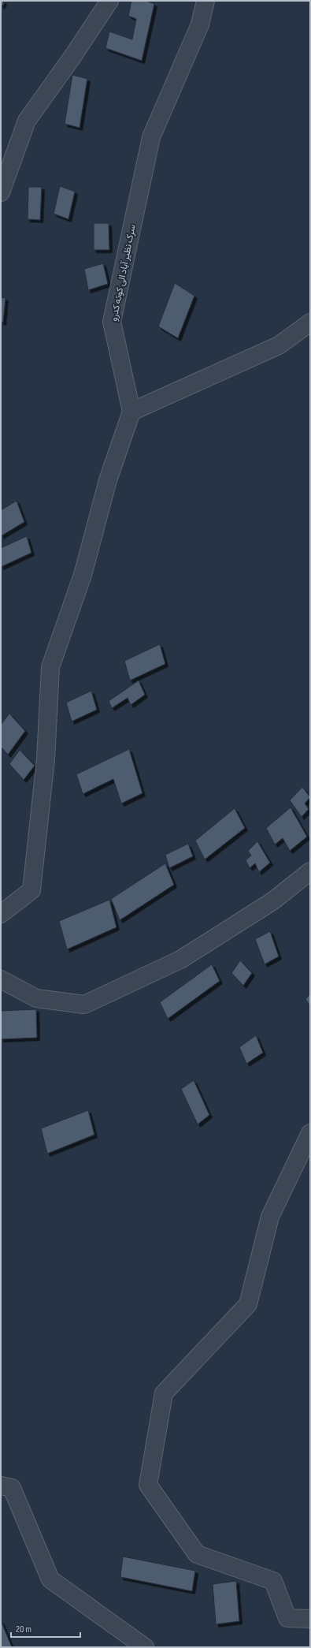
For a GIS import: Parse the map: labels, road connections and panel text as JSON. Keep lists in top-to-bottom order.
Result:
{
  "streets": {
    "street": ["سرک نظیر آباد الی کوته کدرو"]
  },
  "scale_bar": "20 m"
}
